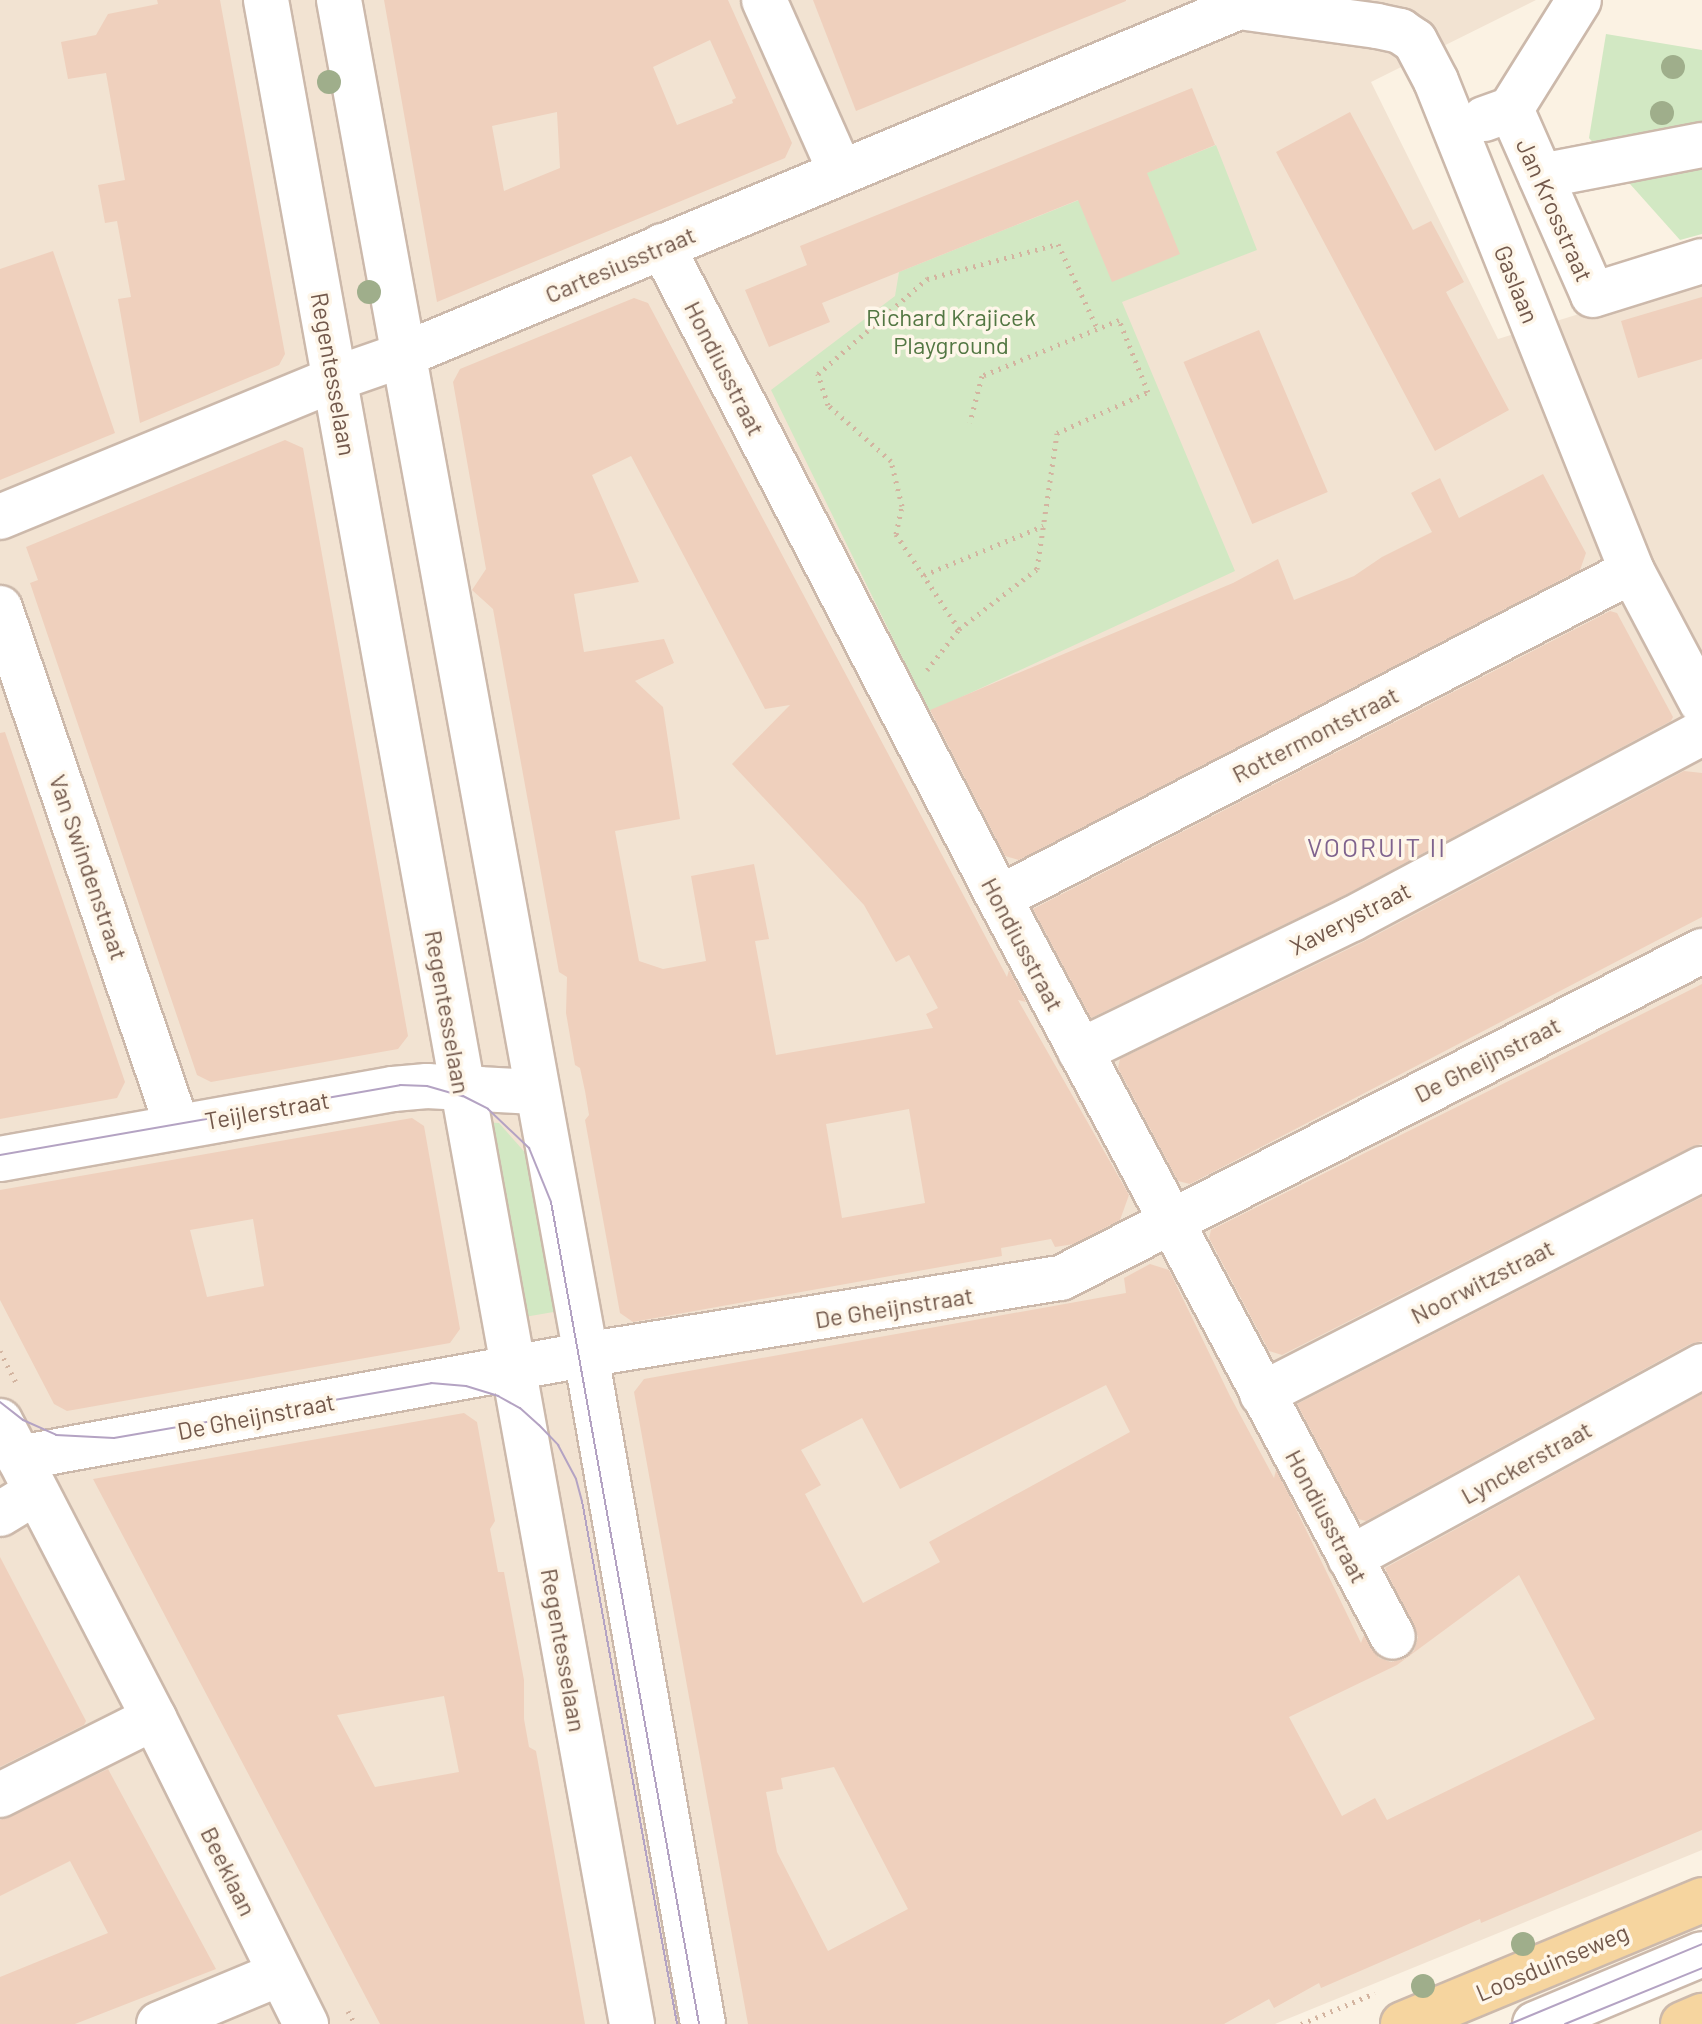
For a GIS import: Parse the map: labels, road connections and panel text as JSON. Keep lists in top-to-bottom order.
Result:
{
  "streets": {
    "main road": ["Loosduinseweg"],
    "street": [
      "Jan Krosstraat",
      "Cartesiusstraat",
      "Gaslaan",
      "Hondiusstraat",
      "Regentesselaan",
      "Rottermontstraat",
      "Van Swindenstraat",
      "Xaverystraat",
      "De Gheijnstraat",
      "Teijlerstraat",
      "Noorwitzstraat",
      "Lynckerstraat",
      "Beeklaan"
    ]
  },
  "crossings": [
    ["Cartesiusstraat", "Gaslaan"],
    ["Cartesiusstraat", "Hondiusstraat"],
    ["Cartesiusstraat", "Regentesselaan"],
    ["Gaslaan", "Rottermontstraat"],
    ["Hondiusstraat", "Rottermontstraat"],
    ["Hondiusstraat", "Xaverystraat"],
    ["Hondiusstraat", "De Gheijnstraat"],
    ["Hondiusstraat", "Noorwitzstraat"],
    ["Hondiusstraat", "Lynckerstraat"],
    ["Regentesselaan", "De Gheijnstraat"],
    ["Regentesselaan", "Teijlerstraat"],
    ["Van Swindenstraat", "Teijlerstraat"],
    ["De Gheijnstraat", "Beeklaan"]
  ],
  "districts": ["VOORUIT II"],
  "parks": ["Richard Krajicek Playground"]
}
